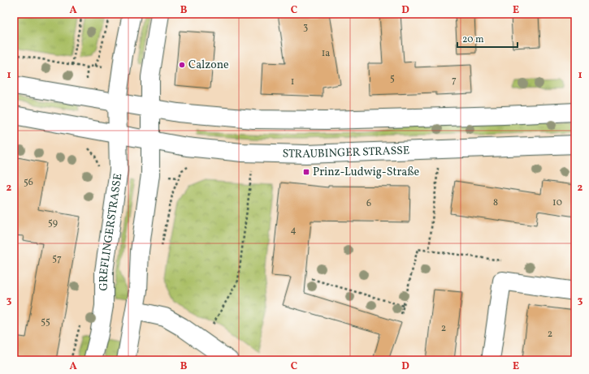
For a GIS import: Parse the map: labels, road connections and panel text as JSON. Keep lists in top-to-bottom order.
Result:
{
  "streets": {
    "main road": ["STRAUBINGER STRASSE", "GREFLINGERSTRASSE"]
  },
  "crossings": [
    ["STRAUBINGER STRASSE", "GREFLINGERSTRASSE"]
  ],
  "places": {
    "other": ["Calzone"],
    "transit": ["Prinz-Ludwig-Straße"]
  },
  "house_numbers": [
    "3",
    "1a",
    "5",
    "7",
    "1",
    "56",
    "8",
    "10",
    "6",
    "59",
    "4",
    "57",
    "55",
    "2",
    "2"
  ],
  "scale_bar": "20 m",
  "grid": {
    "columns": [
      "A",
      "B",
      "C",
      "D",
      "E"
    ],
    "rows": ["1", "2", "3"]
  }
}
